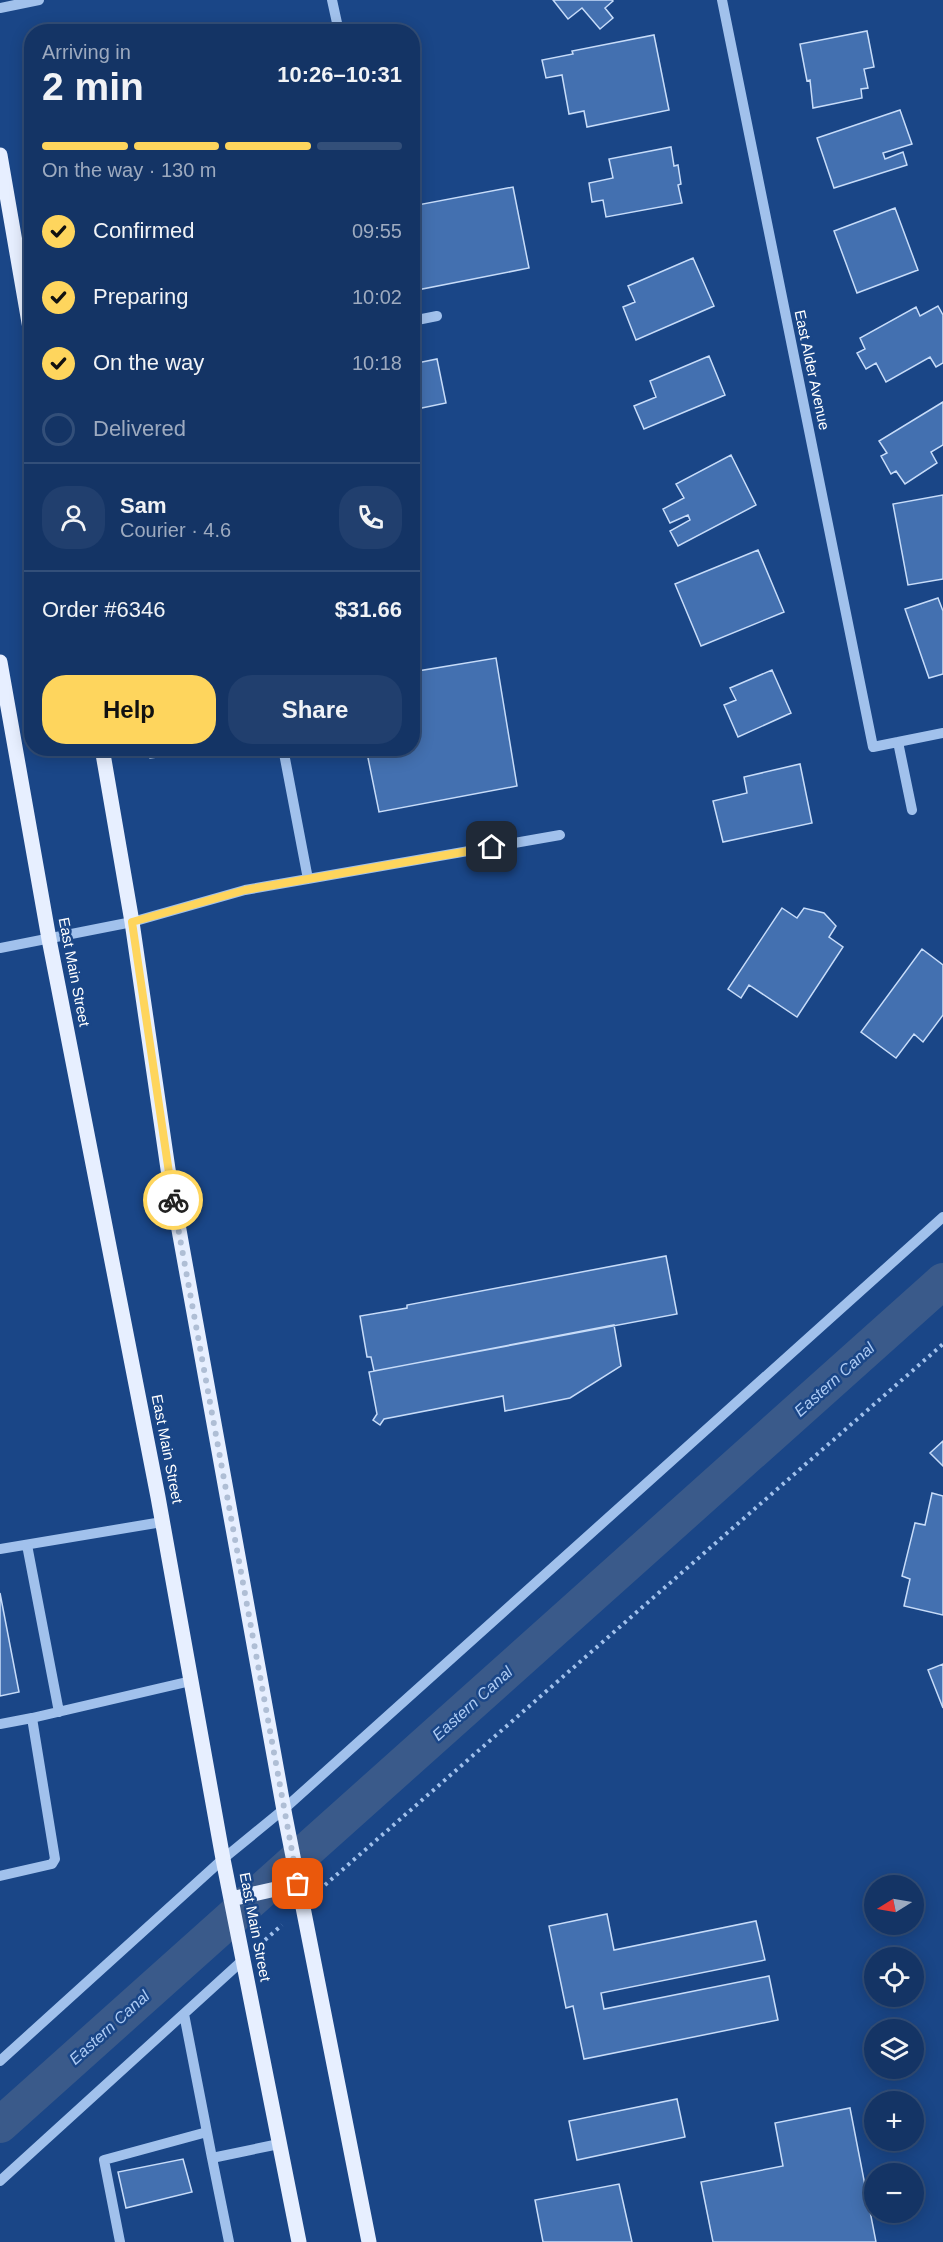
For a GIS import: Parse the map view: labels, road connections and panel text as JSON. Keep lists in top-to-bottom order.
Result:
{
  "streets": {
    "main road": ["East Main Street"],
    "street": ["East Alder Avenue"]
  },
  "water": ["Eastern Canal"],
  "north": "left",
  "page": {
    "heading": ["2 min", "Arriving in", "10:26–10:31"],
    "panel": [
      "Sam",
      "Courier · 4.6",
      "Order #6346",
      "$31.66"
    ],
    "bar": "On the way · 130 m",
    "list": [
      ["Confirmed", "09:55"],
      ["Preparing", "10:02"],
      ["On the way", "10:18"],
      "Delivered"
    ],
    "buttons": ["Help", "Share"],
    "map_buttons": ["+", "−"]
  }
}
